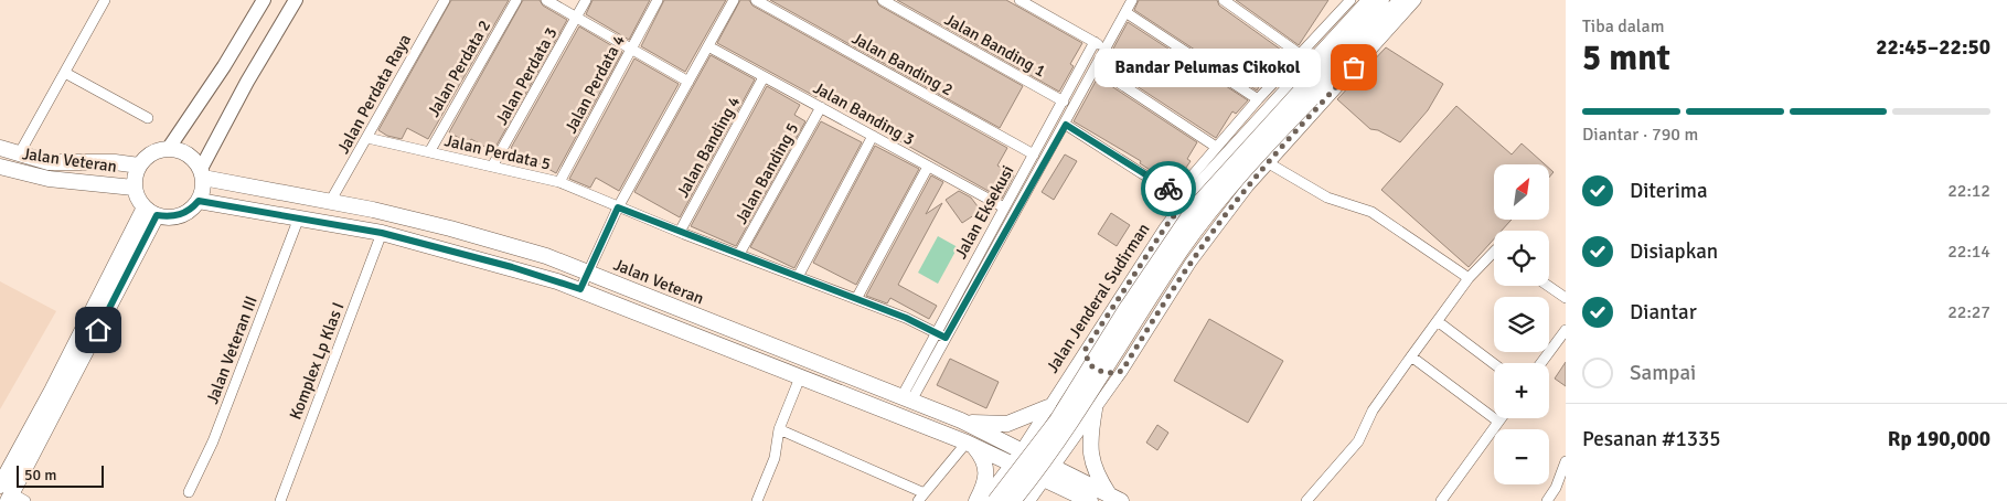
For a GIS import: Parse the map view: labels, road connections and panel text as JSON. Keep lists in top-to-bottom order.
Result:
{
  "streets": {
    "main road": ["Jalan Veteran", "Jalan Jenderal Sudirman"],
    "street": [
      "Jalan Banding 1",
      "Jalan Banding 2",
      "Jalan Perdata 2",
      "Jalan Perdata 3",
      "Jalan Perdata 4",
      "Jalan Perdata Raya",
      "Jalan Banding 3",
      "Jalan Banding 4",
      "Jalan Perdata 5",
      "Jalan Banding 5",
      "Jalan Eksekusi",
      "Jalan Veteran III",
      "Komplex Lp Klas I"
    ]
  },
  "crossings": [
    ["Jalan Banding 1", "Jalan Eksekusi"],
    ["Jalan Banding 2", "Jalan Eksekusi"],
    ["Jalan Perdata 2", "Jalan Perdata 5"],
    ["Jalan Perdata 3", "Jalan Perdata 5"],
    ["Jalan Perdata 4", "Jalan Perdata 5"],
    ["Jalan Perdata Raya", "Jalan Perdata 5"],
    ["Jalan Perdata Raya", "Jalan Veteran"],
    ["Jalan Banding 3", "Jalan Banding 4"],
    ["Jalan Banding 3", "Jalan Banding 5"],
    ["Jalan Banding 3", "Jalan Eksekusi"],
    ["Jalan Banding 4", "Jalan Perdata 5"],
    ["Jalan Perdata 5", "Jalan Banding 5"],
    ["Jalan Perdata 5", "Jalan Eksekusi"],
    ["Jalan Veteran", "Jalan Eksekusi"],
    ["Jalan Veteran", "Jalan Jenderal Sudirman"]
  ],
  "places": ["Bandar Pelumas Cikokol"],
  "scale_bar": "50 m",
  "north": "top right",
  "page": {
    "heading": ["5 mnt", "Tiba dalam", "22:45–22:50"],
    "panel": ["Pesanan #1335", "Rp 190,000"],
    "bubble": "Bandar Pelumas Cikokol",
    "bar": "Diantar · 790 m",
    "list": [
      ["Diterima", "22:12"],
      ["Disiapkan", "22:14"],
      ["Diantar", "22:27"],
      "Sampai"
    ],
    "map_buttons": ["+", "−"],
    "scale": "50 m"
  }
}
